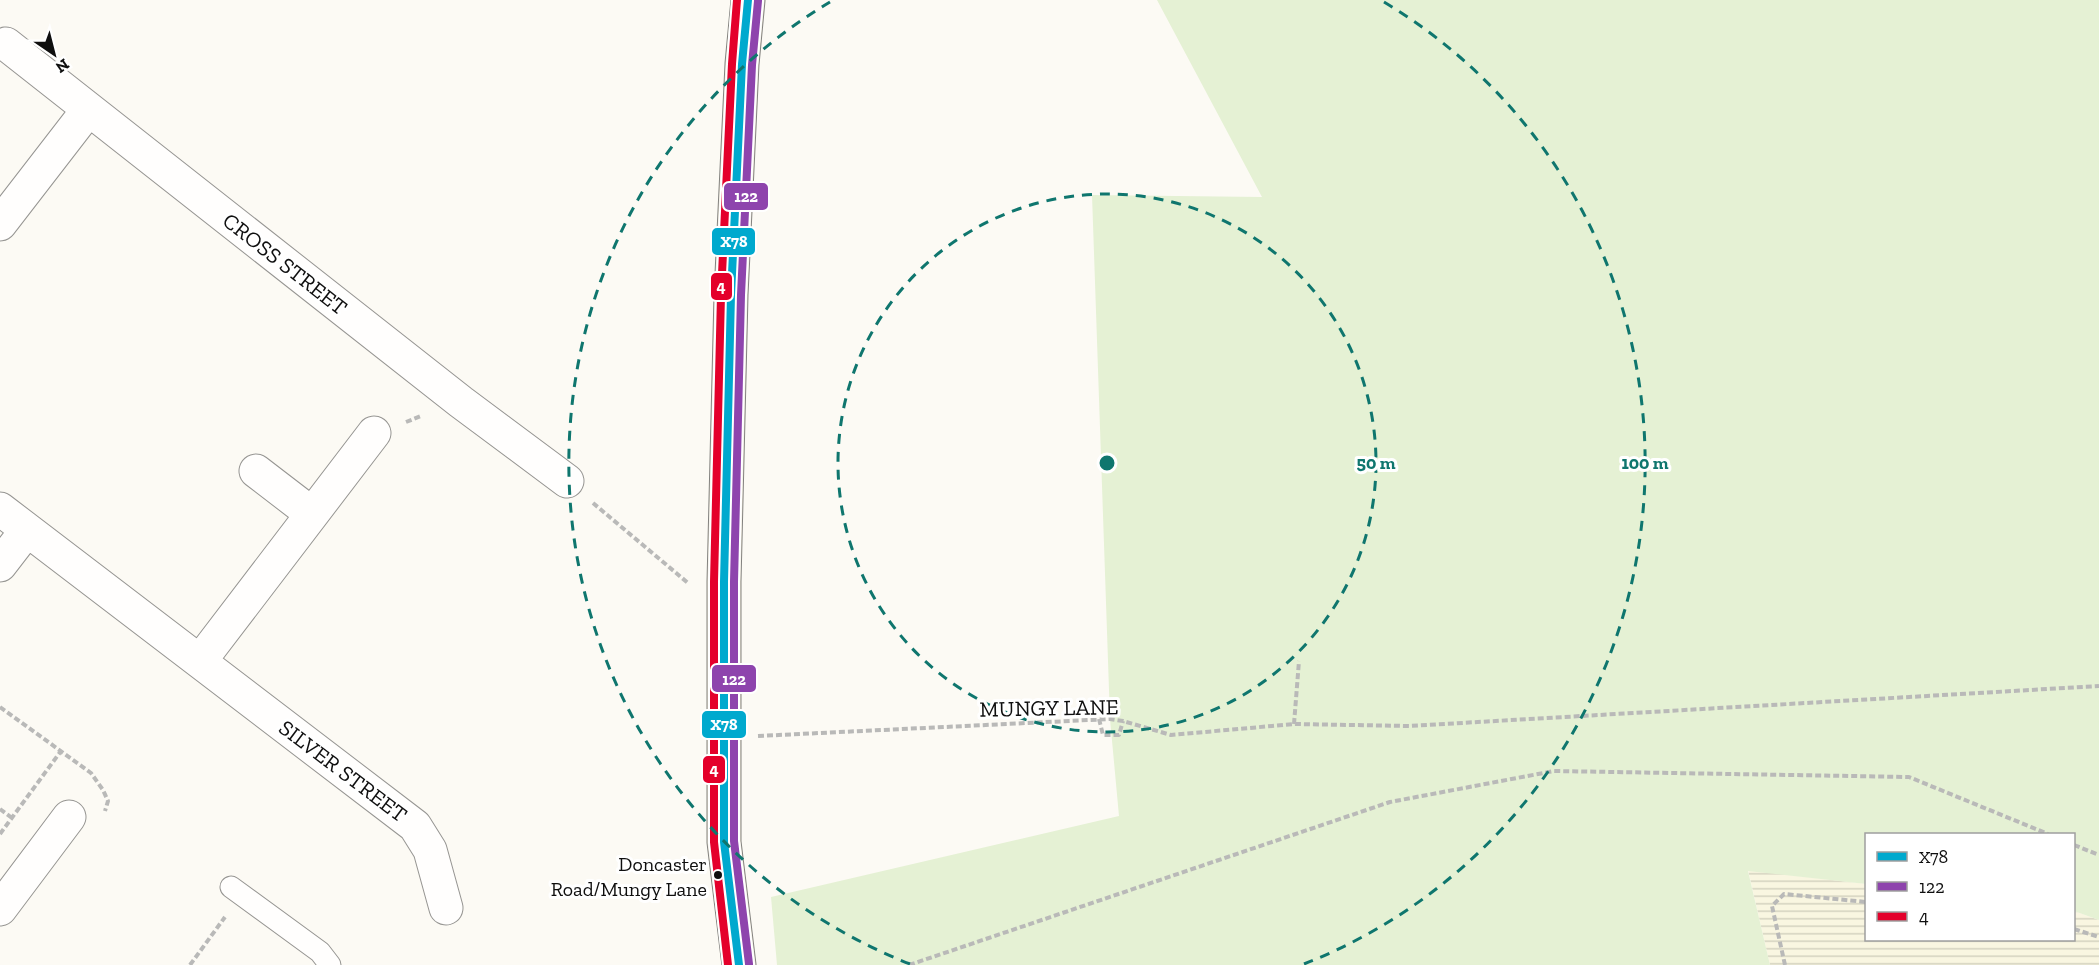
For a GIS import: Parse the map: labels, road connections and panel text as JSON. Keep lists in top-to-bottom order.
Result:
{
  "streets": {
    "street": ["CROSS STREET", "SILVER STREET"],
    "path": ["MUNGY LANE"]
  },
  "places": ["Doncaster Road/Mungy Lane"],
  "lines": ["transit line X78", "transit line 4", "transit line 122"],
  "legend": ["X78", "122", "4"],
  "north": "bottom right",
  "rings": ["50 m", "100 m"]
}
